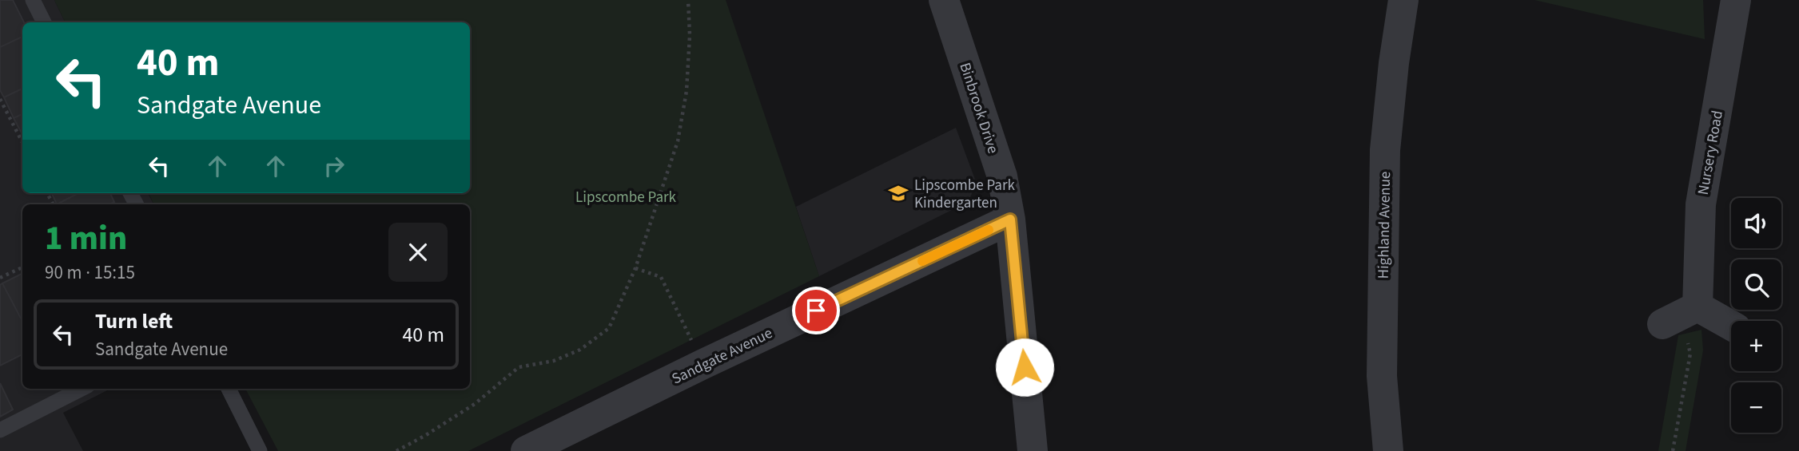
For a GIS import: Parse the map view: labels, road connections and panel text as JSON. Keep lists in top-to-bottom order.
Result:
{
  "streets": {
    "street": [
      "Binbrook Drive",
      "Nursery Road",
      "Highland Avenue",
      "Sandgate Avenue"
    ]
  },
  "crossings": [
    ["Binbrook Drive", "Sandgate Avenue"]
  ],
  "parks": ["Lipscombe Park"],
  "places": {
    "school or university": ["Lipscombe Park Kindergarten"]
  },
  "page": {
    "turn": ["40 m", "Sandgate Avenue"],
    "map_buttons": ["+", "−"],
    "heading": ["1 min", "90 m · 15:15"],
    "list": [
      {
        "name": "Turn left",
        "note": "Sandgate Avenue",
        "value": "40 m"
      }
    ]
  }
}
